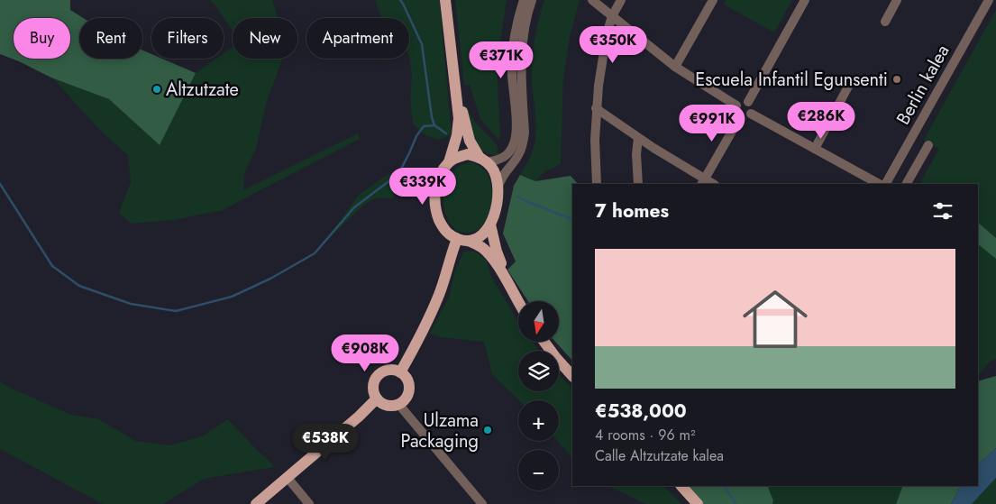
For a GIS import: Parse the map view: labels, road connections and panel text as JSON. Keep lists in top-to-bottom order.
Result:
{
  "streets": {
    "street": ["Berlin kalea"]
  },
  "places": ["Escuela Infantil Egunsenti", "Altzutzate", "Ulzama Packaging"],
  "north": "bottom",
  "page": {
    "chip": [
      "Buy",
      "Rent",
      "Filters",
      "New",
      "Apartment"
    ],
    "price": [
      "€350K",
      "€371K",
      "€286K",
      "€991K",
      "€339K",
      "€908K",
      "€538K"
    ],
    "heading": "7 homes",
    "list": [
      {
        "name": "€538,000",
        "note": "4 rooms · 96 m² · Calle Altzutzate kalea"
      }
    ],
    "map_buttons": ["+", "−"]
  }
}
